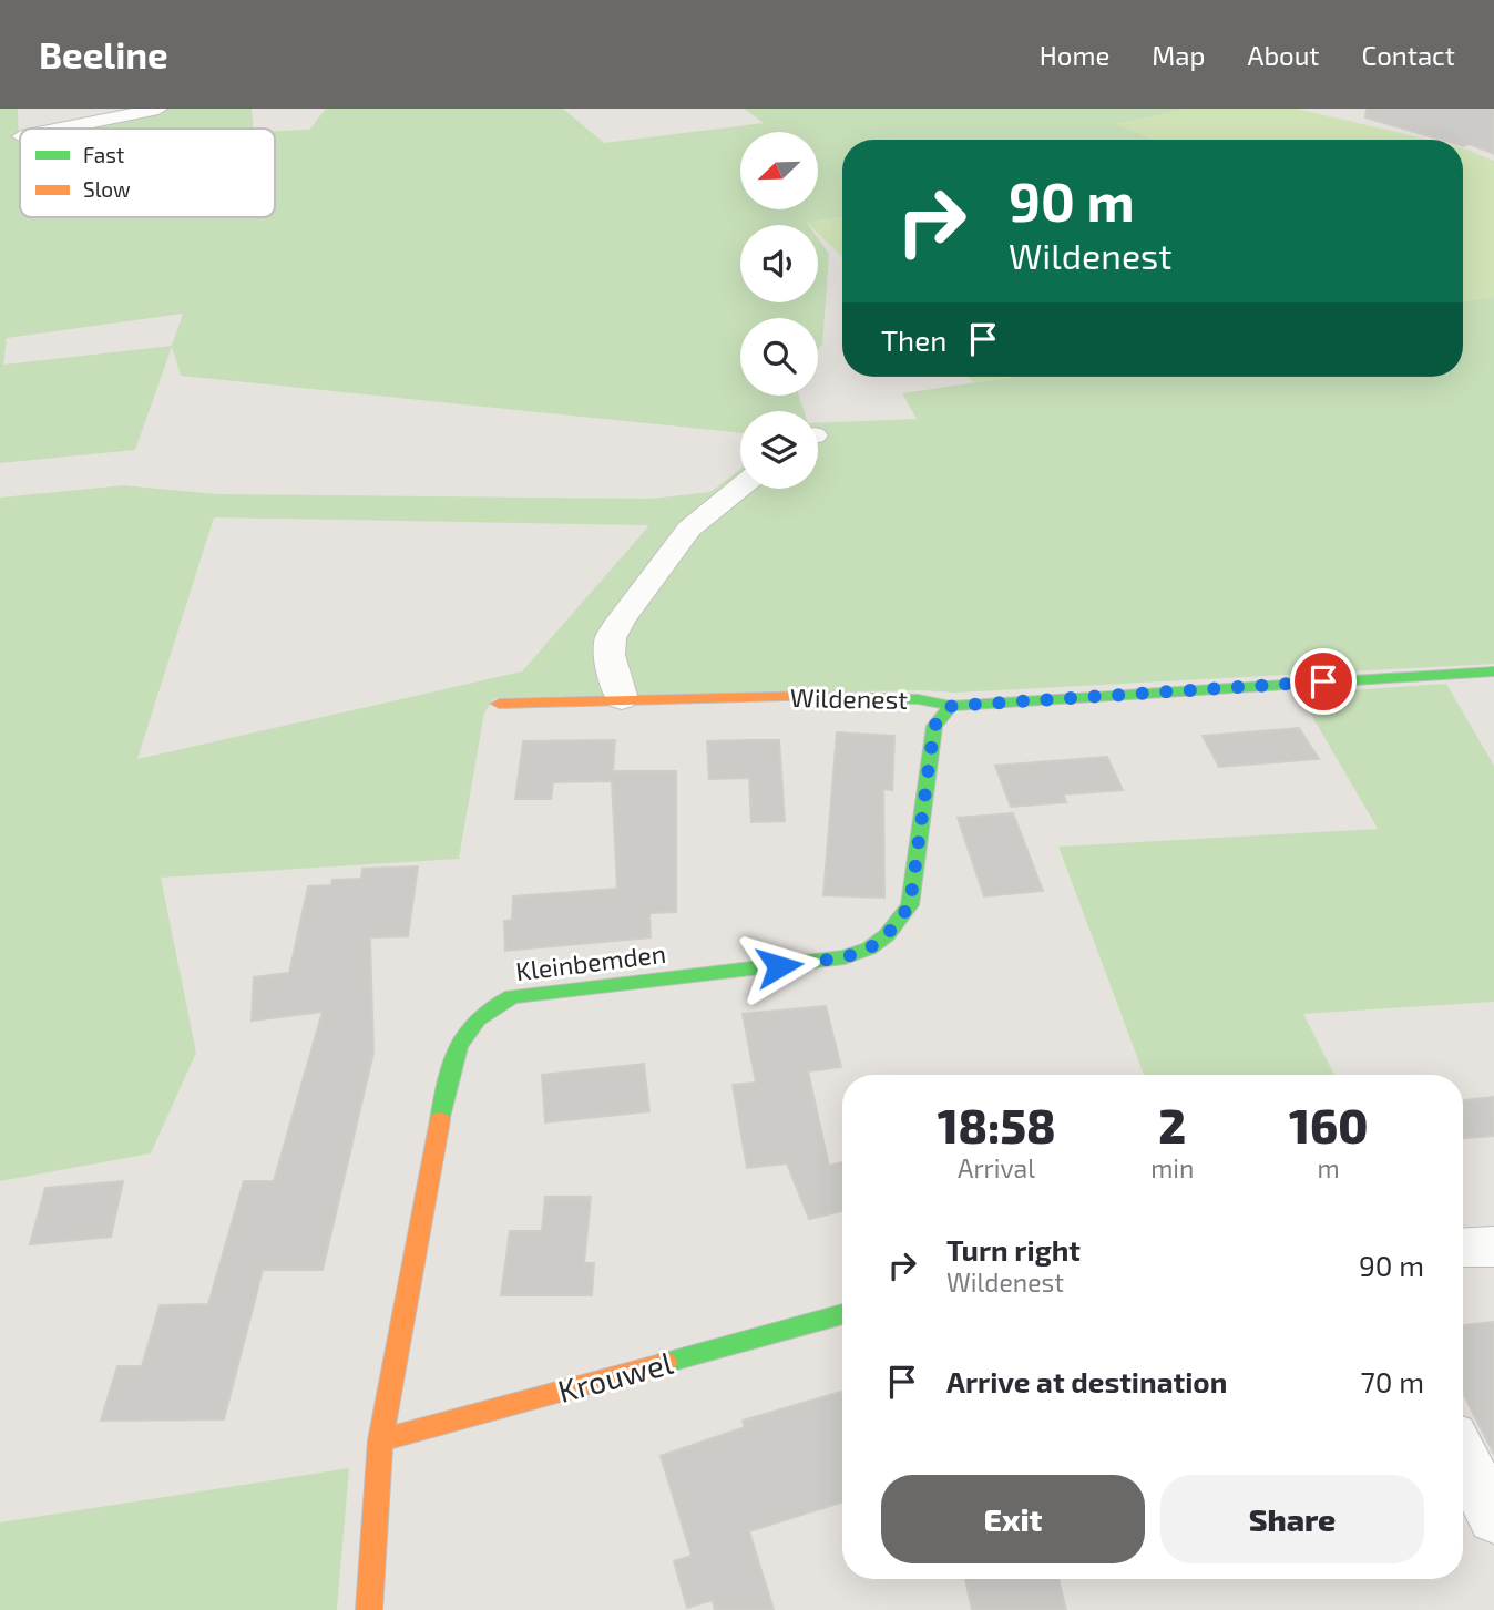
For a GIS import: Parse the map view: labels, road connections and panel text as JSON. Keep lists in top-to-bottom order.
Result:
{
  "streets": {
    "street": ["Wildenest", "Kleinbemden", "Krouwel"]
  },
  "crossings": [
    ["Wildenest", "Kleinbemden"],
    ["Kleinbemden", "Krouwel"]
  ],
  "legend": ["Fast", "Slow"],
  "north": "bottom left",
  "page": {
    "header": "Beeline",
    "nav": [
      "Home",
      "Map",
      "About",
      "Contact"
    ],
    "turn": ["90 m", "Wildenest"],
    "then": "Then",
    "eta": [
      "18:58",
      "Arrival",
      "2",
      "min",
      "160",
      "m"
    ],
    "list": [
      {
        "name": "Turn right",
        "note": "Wildenest",
        "value": "90 m"
      },
      {
        "name": "Arrive at destination",
        "value": "70 m"
      }
    ],
    "buttons": ["Exit", "Share"]
  }
}
